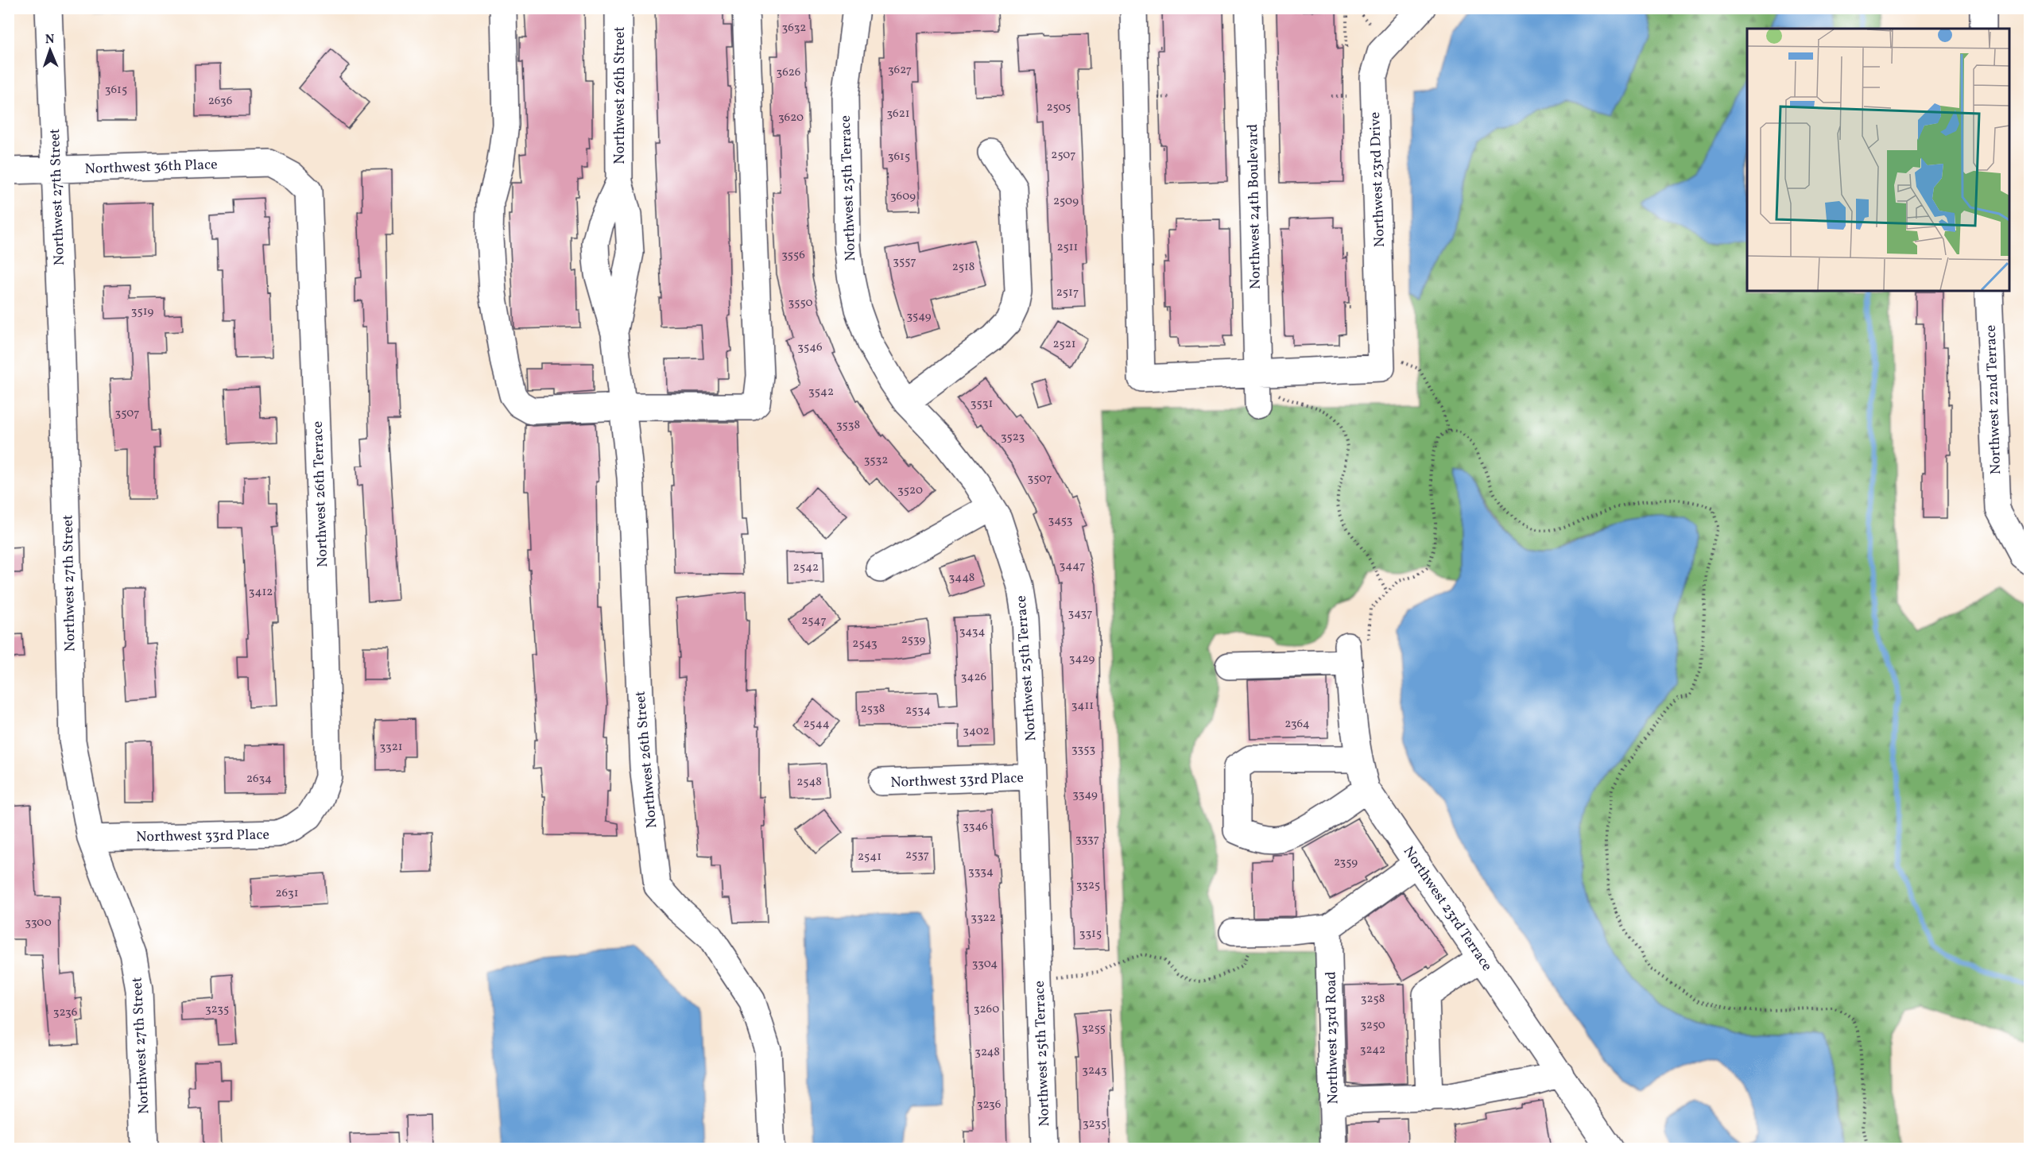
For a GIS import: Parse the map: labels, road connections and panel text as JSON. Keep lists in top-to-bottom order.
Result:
{
  "streets": {
    "street": [
      "Northwest 26th Street",
      "Northwest 36th Place",
      "Northwest 23rd Drive",
      "Northwest 25th Terrace",
      "Northwest 27th Street",
      "Northwest 24th Boulevard",
      "Northwest 22nd Terrace",
      "Northwest 26th Terrace",
      "Northwest 33rd Place",
      "Northwest 23rd Terrace",
      "Northwest 23rd Road"
    ]
  },
  "crossings": [
    ["Northwest 36th Place", "Northwest 27th Street"],
    ["Northwest 36th Place", "Northwest 26th Terrace"],
    ["Northwest 25th Terrace", "Northwest 33rd Place"],
    ["Northwest 27th Street", "Northwest 33rd Place"],
    ["Northwest 26th Terrace", "Northwest 33rd Place"]
  ],
  "house_numbers": [
    "3632",
    "3627",
    "3626",
    "3615",
    "2636",
    "2505",
    "3621",
    "3620",
    "2507",
    "3615",
    "3609",
    "2509",
    "2511",
    "3556",
    "3557",
    "2518",
    "2517",
    "3550",
    "3519",
    "3549",
    "2521",
    "3546",
    "3542",
    "3531",
    "3507",
    "3538",
    "3523",
    "3532",
    "3507",
    "3520",
    "3453",
    "3447",
    "2542",
    "3448",
    "3412",
    "3437",
    "2547",
    "3434",
    "2539",
    "2543",
    "3429",
    "3426",
    "3411",
    "2538",
    "2534",
    "2544",
    "2364",
    "3402",
    "3321",
    "3353",
    "2634",
    "2548",
    "3349",
    "3346",
    "3337",
    "2537",
    "2541",
    "2359",
    "3334",
    "3325",
    "2631",
    "3322",
    "3300",
    "3315",
    "3304",
    "3258",
    "3235",
    "3260",
    "3236",
    "3250",
    "3255",
    "3242",
    "3248",
    "3243",
    "3236",
    "3235"
  ],
  "north": "top"
}
